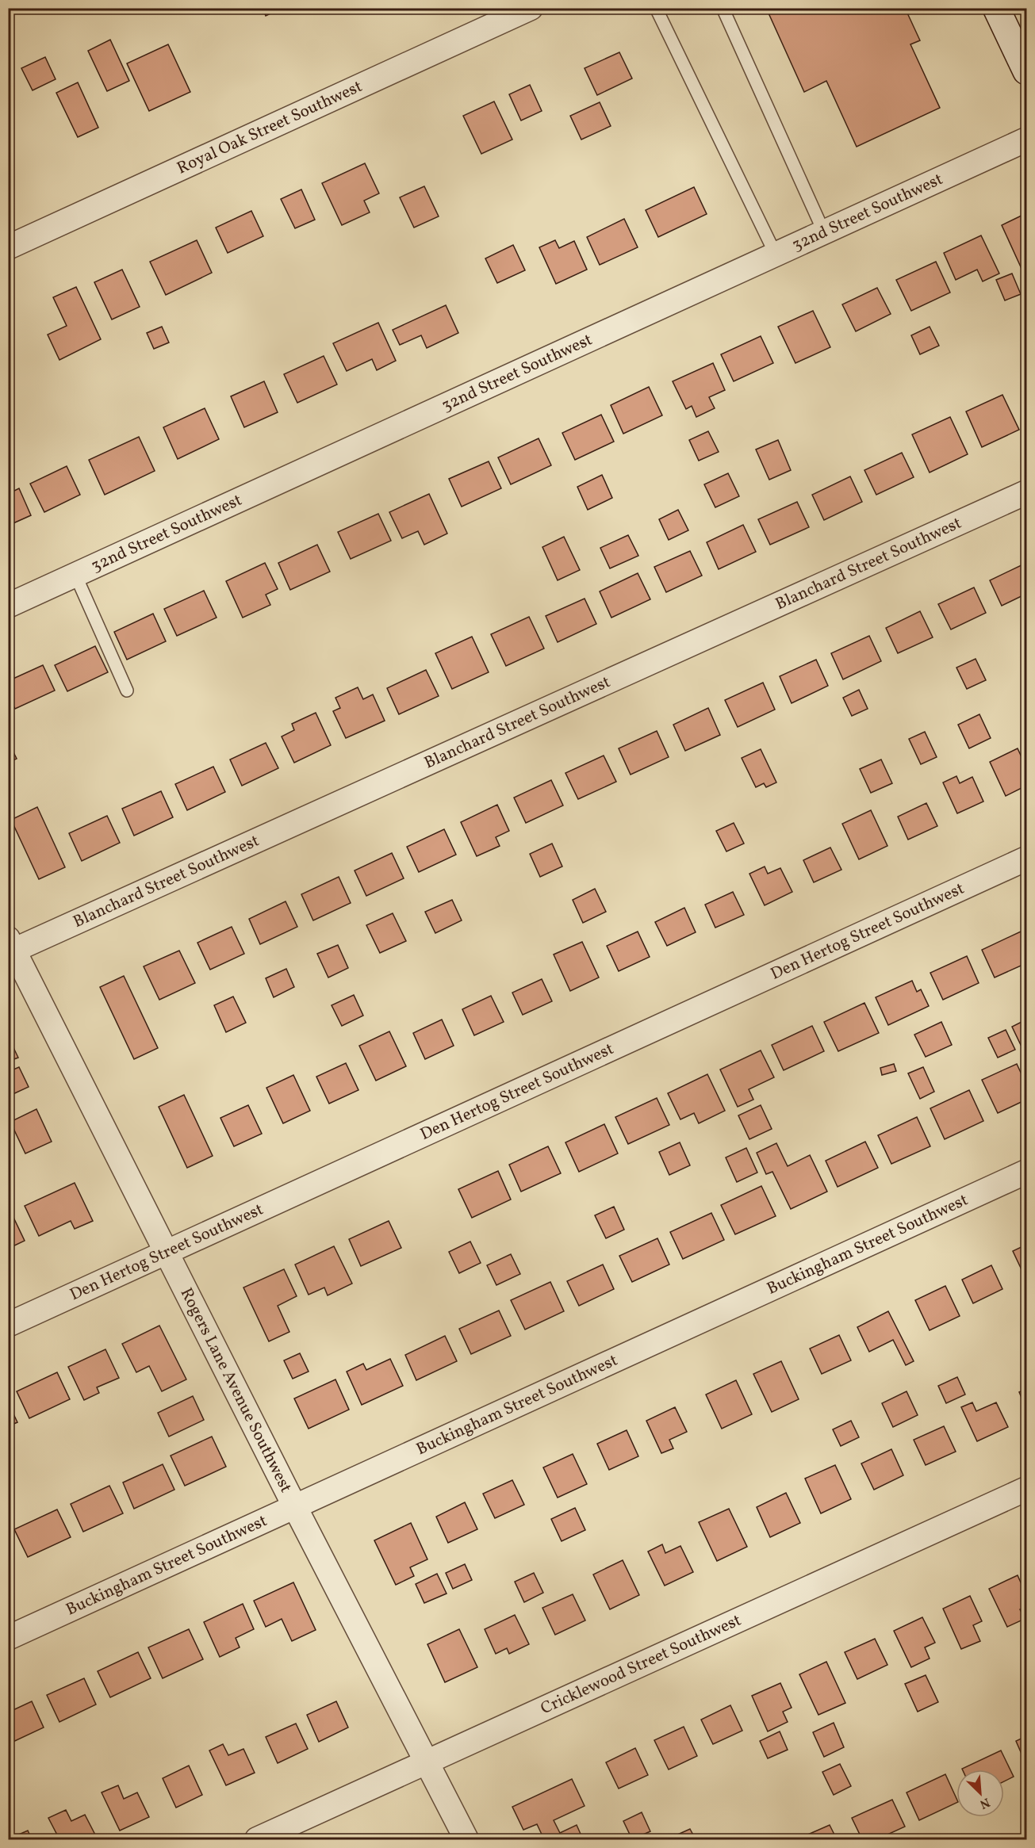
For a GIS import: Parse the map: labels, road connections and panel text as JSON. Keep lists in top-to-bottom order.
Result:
{
  "streets": {
    "street": [
      "Royal Oak Street Southwest",
      "32nd Street Southwest",
      "Blanchard Street Southwest",
      "Den Hertog Street Southwest",
      "Buckingham Street Southwest",
      "Rogers Lane Avenue Southwest",
      "Cricklewood Street Southwest"
    ]
  },
  "crossings": [
    ["Blanchard Street Southwest", "Rogers Lane Avenue Southwest"],
    ["Den Hertog Street Southwest", "Rogers Lane Avenue Southwest"],
    ["Buckingham Street Southwest", "Rogers Lane Avenue Southwest"],
    ["Rogers Lane Avenue Southwest", "Cricklewood Street Southwest"]
  ],
  "north": "bottom right"
}
